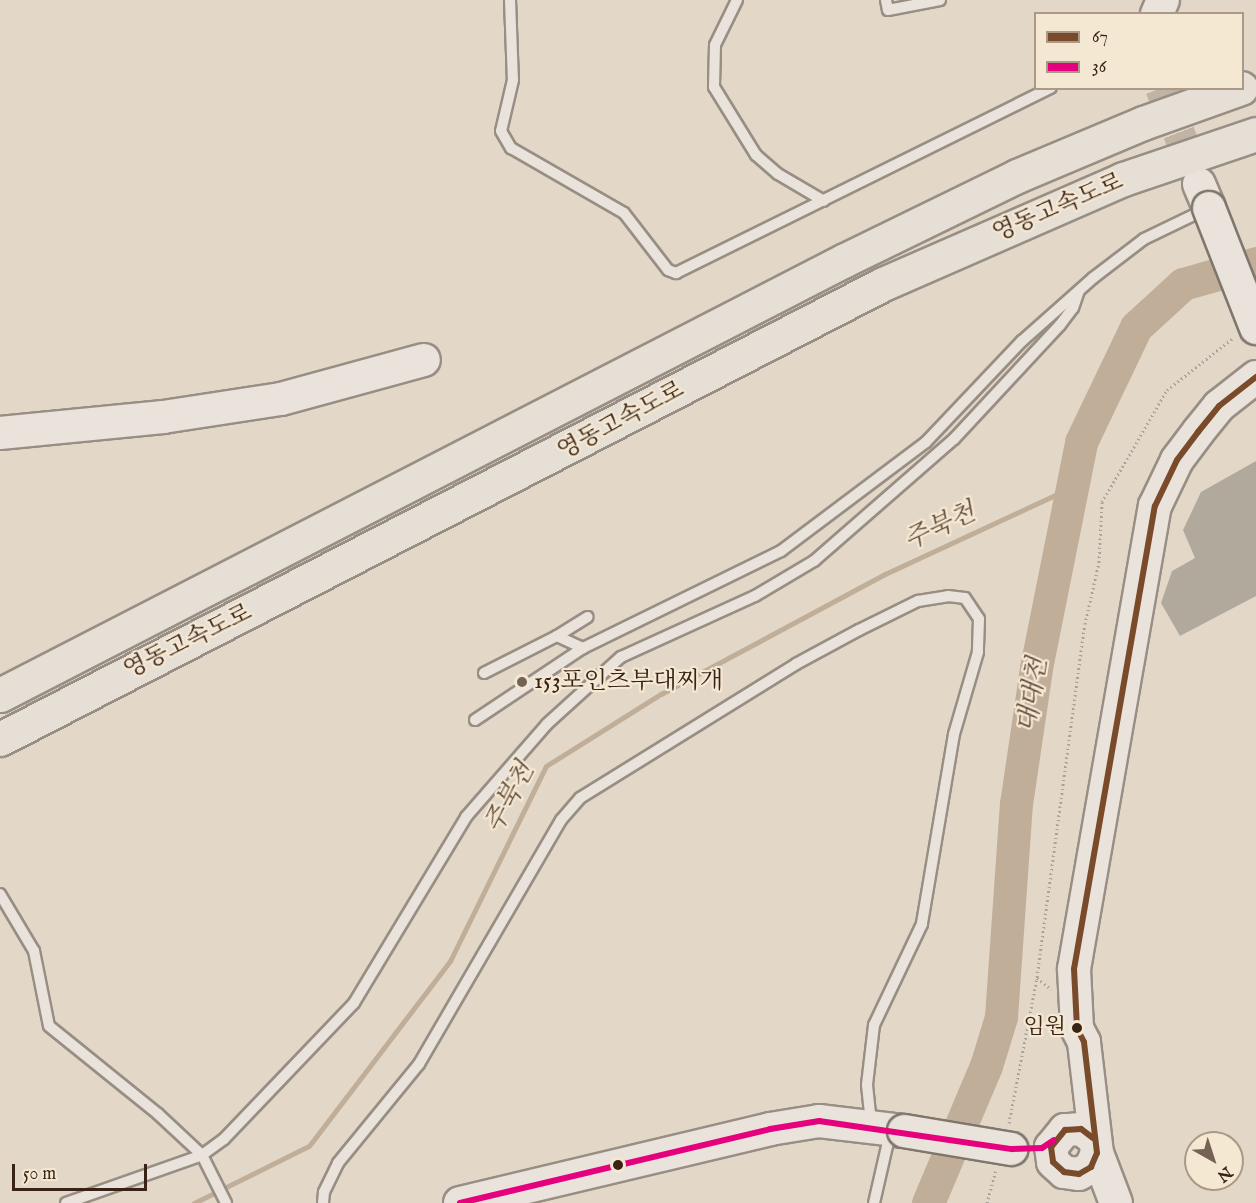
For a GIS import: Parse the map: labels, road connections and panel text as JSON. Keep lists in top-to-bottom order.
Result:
{
  "streets": {
    "highway": ["영동고속도로"]
  },
  "water": ["주북천", "대대천"],
  "places": ["153포인츠부대찌개", "임원"],
  "lines": ["transit line 67", "transit line 36"],
  "legend": ["67", "36"],
  "scale_bar": "50 m",
  "north": "bottom right"
}
